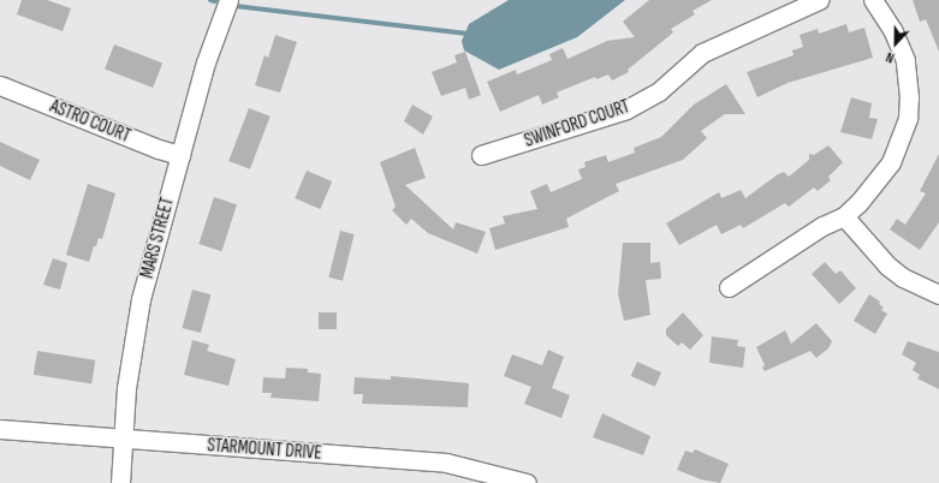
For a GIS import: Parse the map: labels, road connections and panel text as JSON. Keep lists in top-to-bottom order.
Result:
{
  "streets": {
    "street": [
      "ASTRO COURT",
      "SWINFORD COURT",
      "MARS STREET",
      "STARMOUNT DRIVE"
    ]
  },
  "crossings": [
    ["ASTRO COURT", "MARS STREET"],
    ["MARS STREET", "STARMOUNT DRIVE"]
  ],
  "north": "bottom"
}
